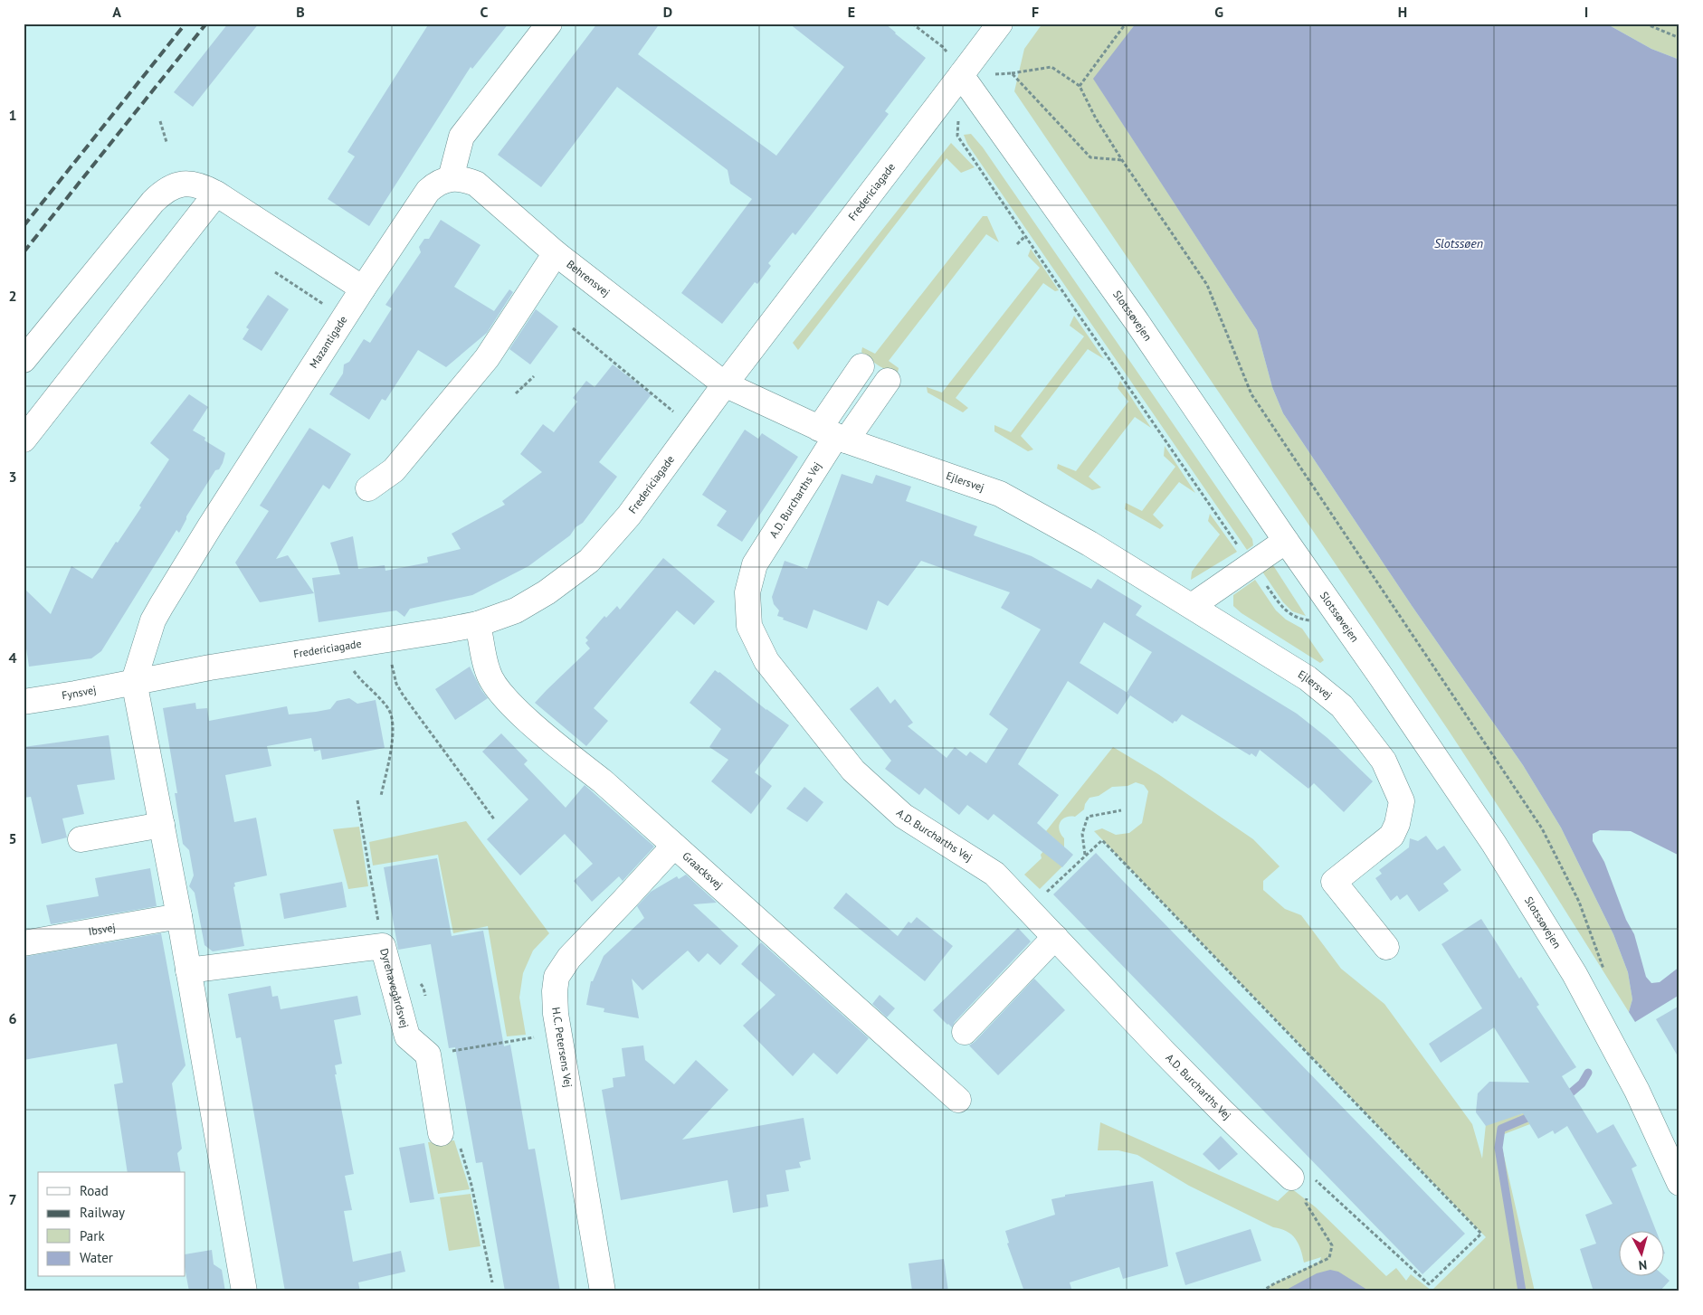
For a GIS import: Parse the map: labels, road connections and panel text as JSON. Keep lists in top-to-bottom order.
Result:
{
  "streets": {
    "street": [
      "Fredericiagade",
      "Behrensvej",
      "Slotssøvejen",
      "Mazantigade",
      "Ejlersvej",
      "A.D. Burcharths Vej",
      "Fynsvej",
      "Graacksvej",
      "Ibsvej",
      "Dyrehavegårdsvej",
      "H.C. Petersens Vej"
    ]
  },
  "crossings": [
    ["Fredericiagade", "Behrensvej"],
    ["Fredericiagade", "Slotssøvejen"],
    ["Fredericiagade", "Mazantigade"],
    ["Fredericiagade", "Ejlersvej"],
    ["Fredericiagade", "Fynsvej"],
    ["Fredericiagade", "Graacksvej"],
    ["Behrensvej", "Mazantigade"],
    ["Behrensvej", "Ejlersvej"],
    ["Mazantigade", "Fynsvej"],
    ["Ejlersvej", "A.D. Burcharths Vej"],
    ["Graacksvej", "H.C. Petersens Vej"]
  ],
  "water": ["Slotssøen"],
  "legend": [
    "Road",
    "Railway",
    "Park",
    "Water"
  ],
  "north": "bottom",
  "grid": {
    "columns": [
      "A",
      "B",
      "C",
      "D",
      "E",
      "F",
      "G",
      "H",
      "I"
    ],
    "rows": [
      "1",
      "2",
      "3",
      "4",
      "5",
      "6",
      "7"
    ]
  }
}
